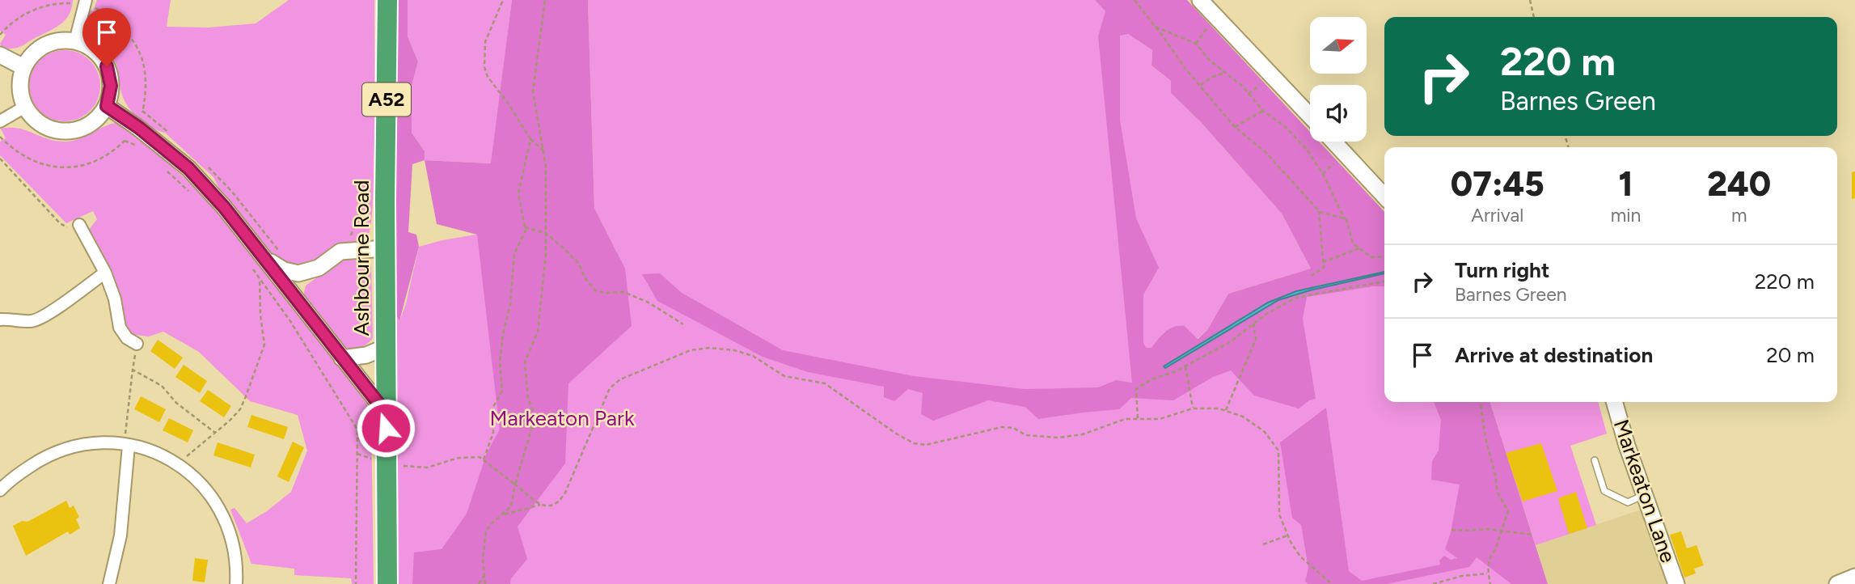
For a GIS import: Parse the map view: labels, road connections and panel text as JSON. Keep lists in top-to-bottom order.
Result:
{
  "streets": {
    "highway": ["A52", "Ashbourne Road"],
    "street": ["Markeaton Lane"]
  },
  "parks": ["Markeaton Park"],
  "north": "right",
  "page": {
    "turn": ["220 m", "Barnes Green"],
    "eta": [
      "07:45",
      "Arrival",
      "1",
      "min",
      "240",
      "m"
    ],
    "list": [
      {
        "name": "Turn right",
        "note": "Barnes Green",
        "value": "220 m"
      },
      {
        "name": "Arrive at destination",
        "value": "20 m"
      }
    ]
  }
}
